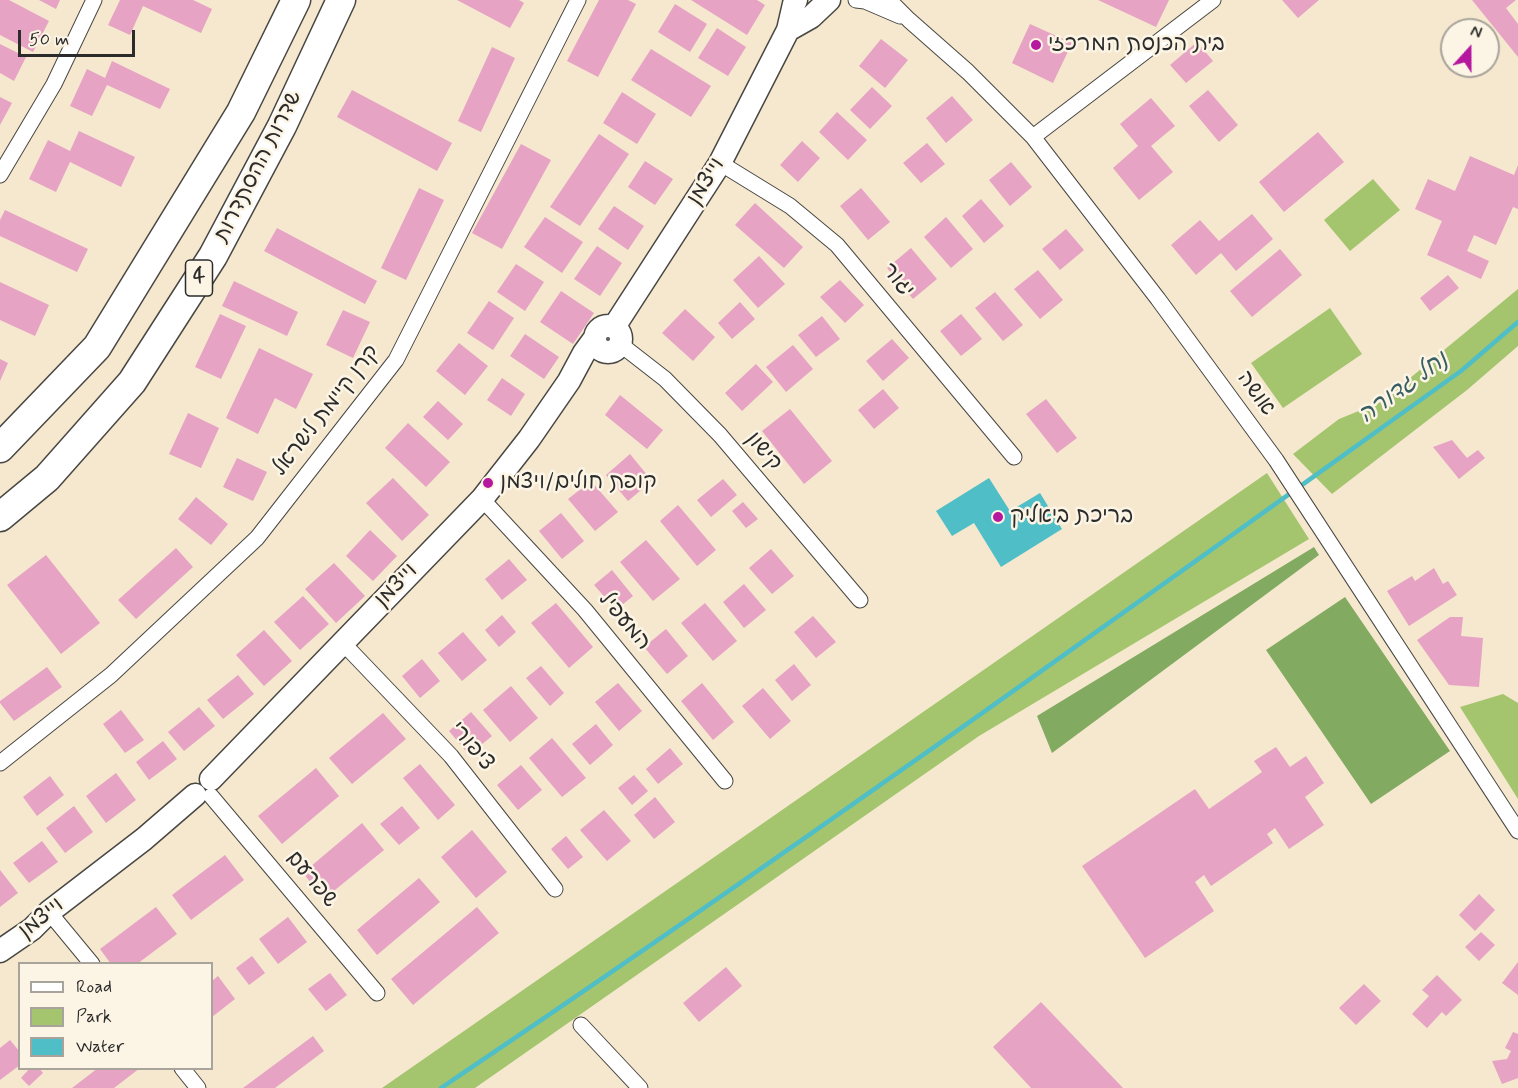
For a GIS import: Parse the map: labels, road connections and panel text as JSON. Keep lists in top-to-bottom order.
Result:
{
  "streets": {
    "highway": ["שדרות ההסתדרות", "4"],
    "street": [
      "וייצמן",
      "יגור",
      "אושה",
      "קרן קיימת לישראל",
      "קישון",
      "המעפיל",
      "ציפורי",
      "שפרעם"
    ]
  },
  "crossings": [
    ["וייצמן", "יגור"],
    ["וייצמן", "קישון"],
    ["וייצמן", "המעפיל"],
    ["וייצמן", "ציפורי"],
    ["וייצמן", "שפרעם"]
  ],
  "water": ["נחל גדורה"],
  "places": ["בית הכנסת המרכזי", "קופת חולים/ויצמן", "בריכת ביאליק"],
  "legend": ["Road", "Park", "Water"],
  "scale_bar": "50 m",
  "north": "top"
}
